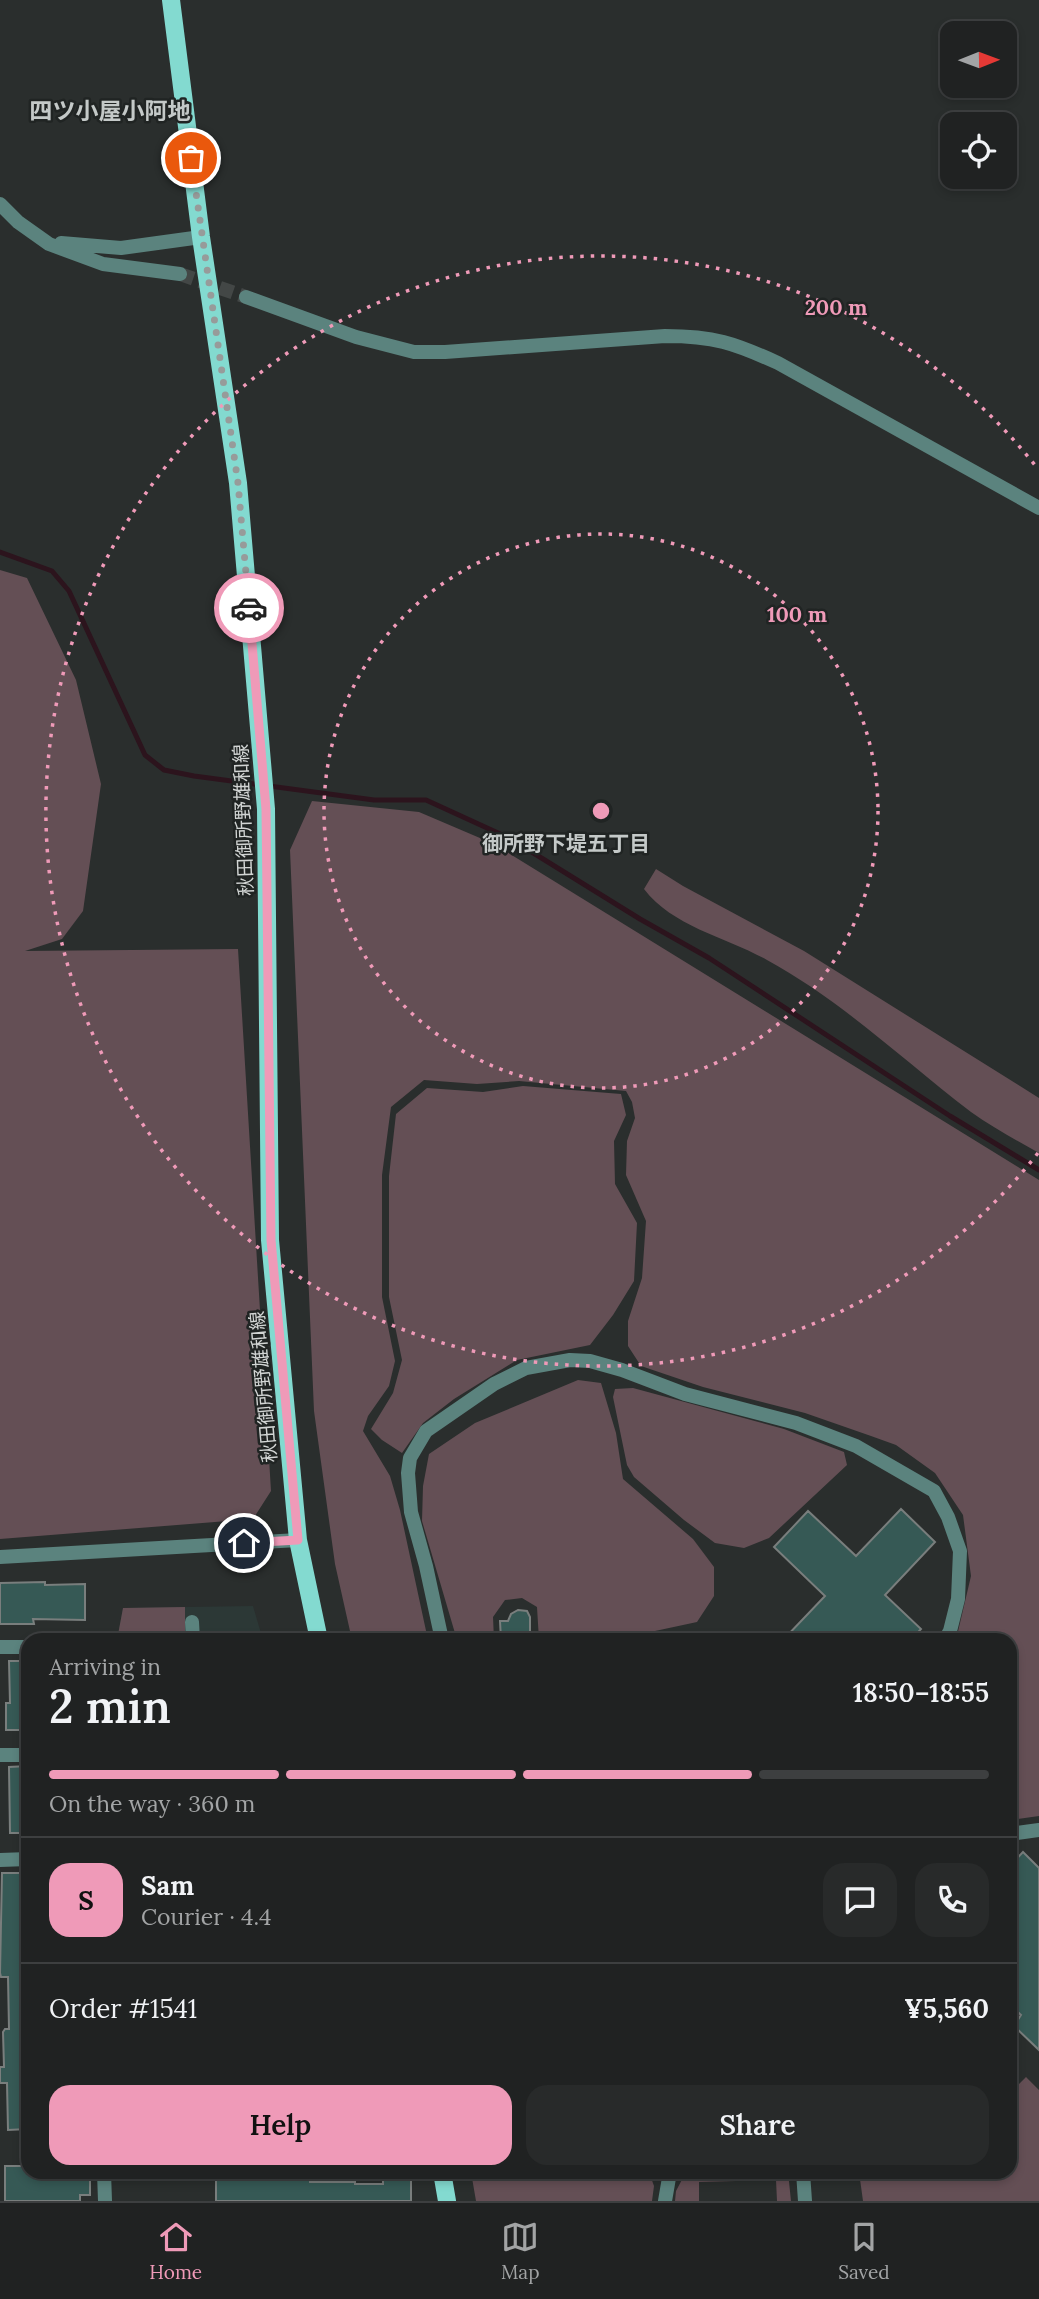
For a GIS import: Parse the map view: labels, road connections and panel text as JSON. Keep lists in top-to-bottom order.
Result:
{
  "streets": {
    "main road": ["秋田御所野雄和線"]
  },
  "districts": ["四ツ小屋小阿地", "御所野下堤五丁目"],
  "north": "right",
  "page": {
    "heading": ["2 min", "Arriving in", "18:50–18:55"],
    "panel": [
      "Sam",
      "Courier · 4.4",
      "Order #1541",
      "¥5,560"
    ],
    "bar": "On the way · 360 m",
    "round": "S",
    "buttons": ["Help", "Share"],
    "tabs": ["Home", "Map", "Saved"]
  },
  "rings": ["200 m", "100 m"]
}
